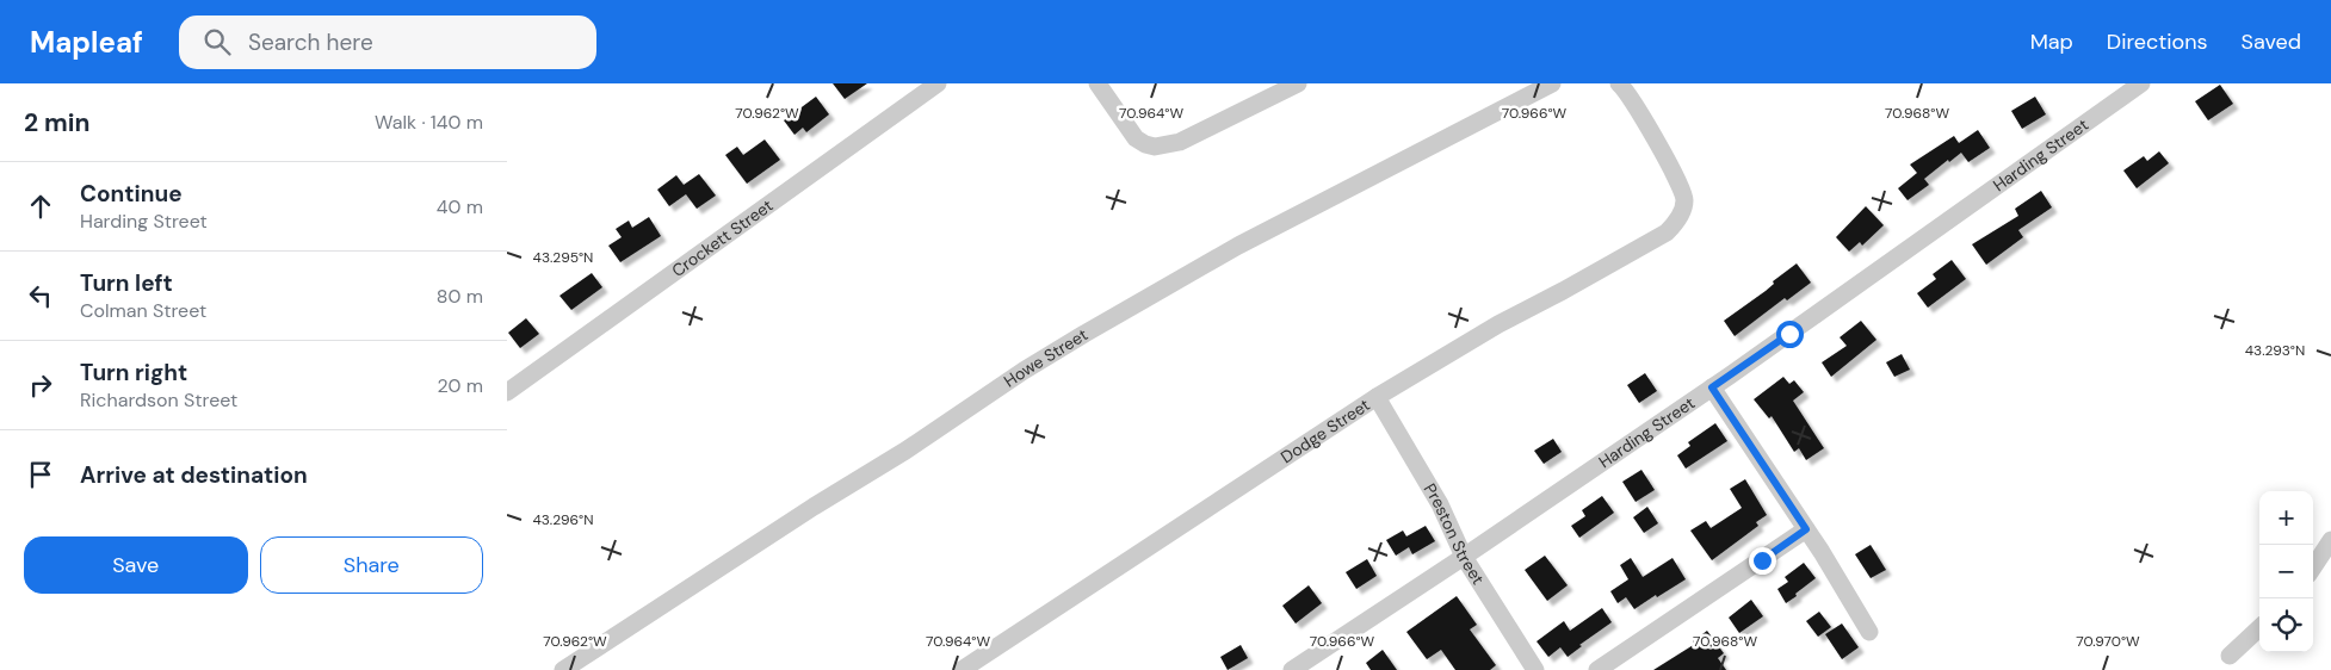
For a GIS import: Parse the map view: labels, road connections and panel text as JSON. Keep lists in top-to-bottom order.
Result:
{
  "streets": {
    "street": [
      "Harding Street",
      "Crockett Street",
      "Howe Street",
      "Dodge Street",
      "Preston Street"
    ]
  },
  "crossings": [
    ["Harding Street", "Preston Street"],
    ["Dodge Street", "Preston Street"]
  ],
  "page": {
    "header": "Mapleaf",
    "search": "Search here",
    "nav": ["Map", "Directions", "Saved"],
    "heading": ["2 min", "Walk · 140 m"],
    "list": [
      ["Continue", "Harding Street", "40 m"],
      ["Turn left", "Colman Street", "80 m"],
      ["Turn right", "Richardson Street", "20 m"],
      "Arrive at destination"
    ],
    "map_buttons": ["+", "−"],
    "buttons": ["Save", "Share"]
  },
  "coordinates": [
    "70.962°W",
    "70.964°W",
    "70.966°W",
    "70.968°W",
    "43.295°N",
    "43.293°N",
    "43.296°N",
    "70.970°W"
  ]
}
